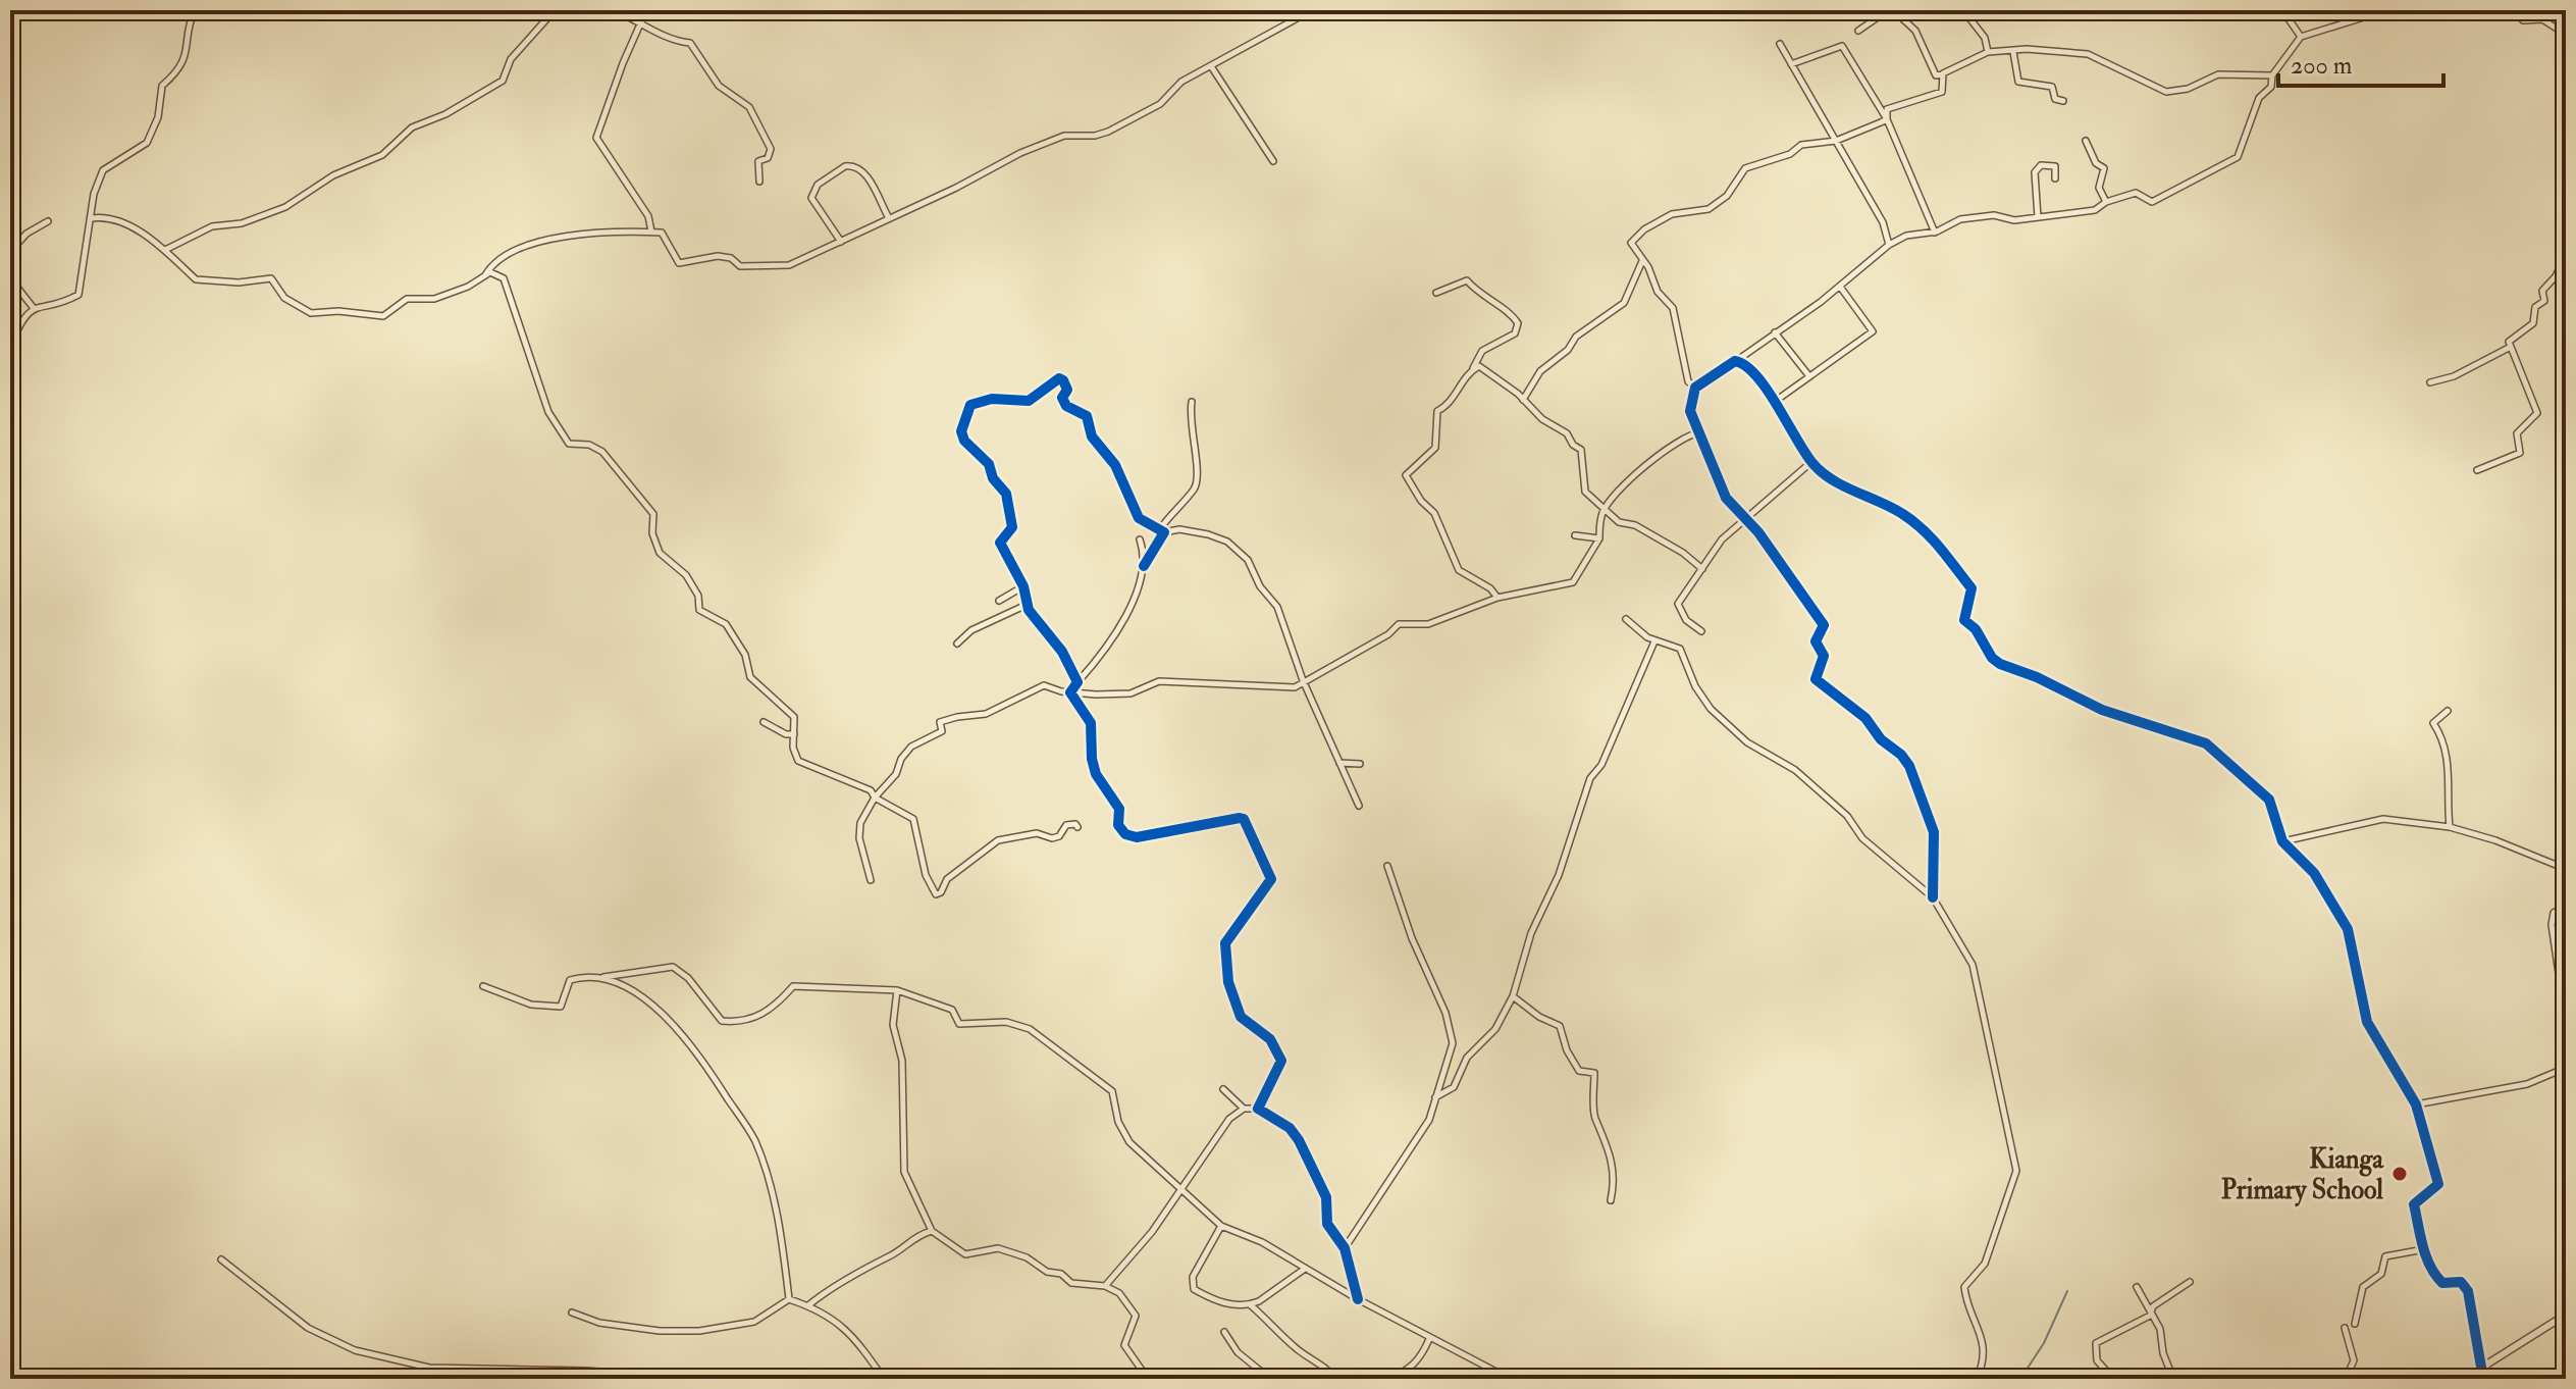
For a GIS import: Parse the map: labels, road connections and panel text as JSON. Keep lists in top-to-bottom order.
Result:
{
  "places": ["Kianga Primary School"],
  "scale_bar": "200 m"
}
